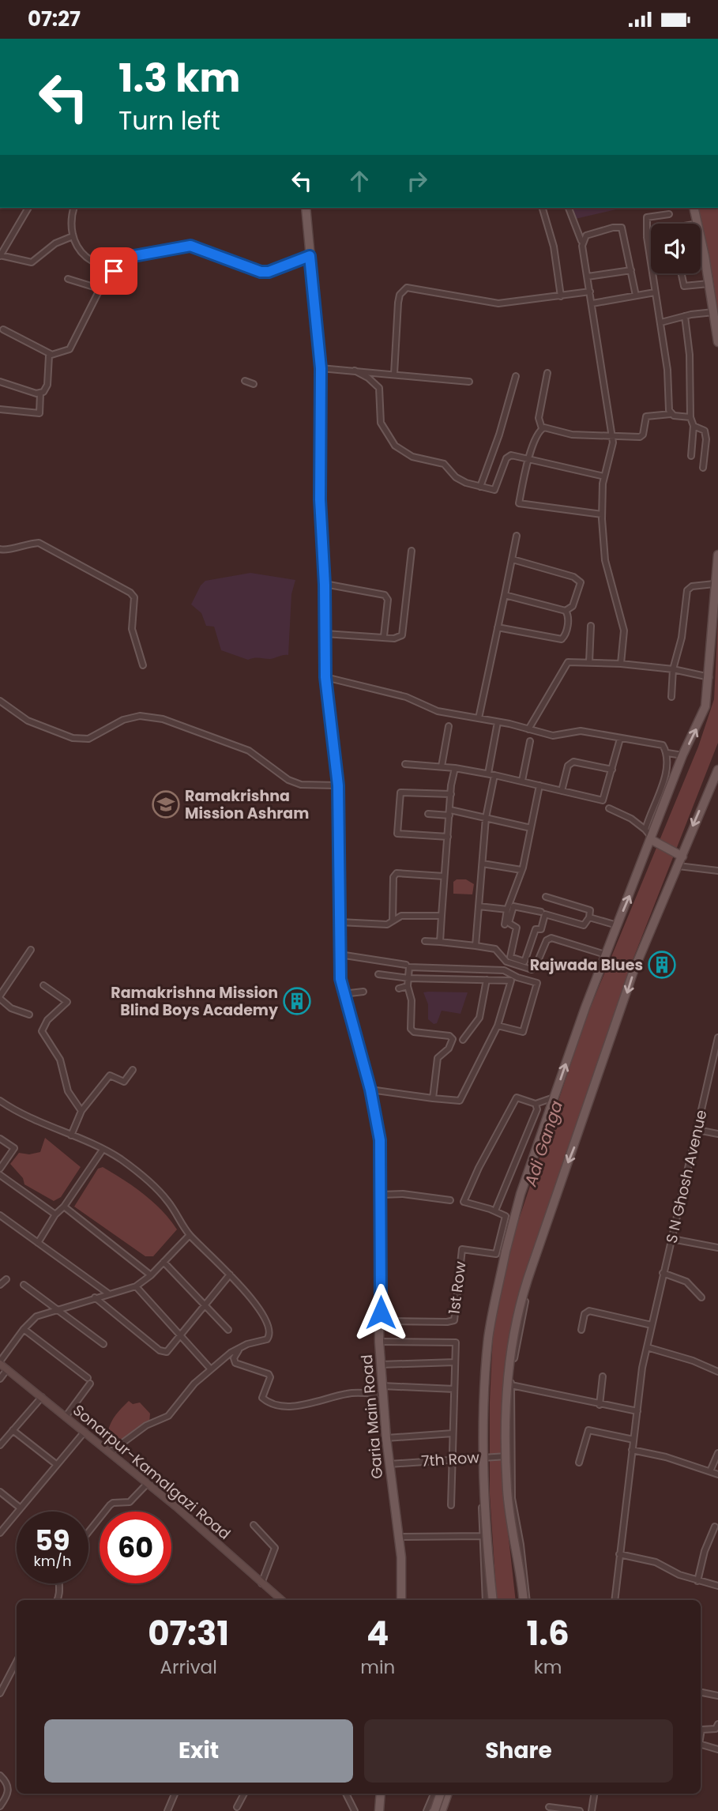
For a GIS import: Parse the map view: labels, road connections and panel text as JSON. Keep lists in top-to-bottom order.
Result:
{
  "streets": {
    "main road": ["Garia Main Road", "Sonarpur-Kamalgazi Road"],
    "street": ["S N Ghosh Avenue", "1st Row", "7th Row"]
  },
  "crossings": [
    ["1st Row", "Garia Main Road"],
    ["Garia Main Road", "7th Row"]
  ],
  "water": ["Adi Ganga"],
  "places": {
    "school or university": ["Ramakrishna Mission Ashram"],
    "building": ["Rajwada Blues", "Ramakrishna Mission Blind Boys Academy"]
  },
  "page": {
    "status": "07:27",
    "turn": ["1.3 km", "Turn left"],
    "speed": "59 km/h",
    "limit": "60",
    "eta": [
      "07:31",
      "Arrival",
      "4",
      "min",
      "1.6",
      "km"
    ],
    "buttons": ["Exit", "Share"]
  }
}
